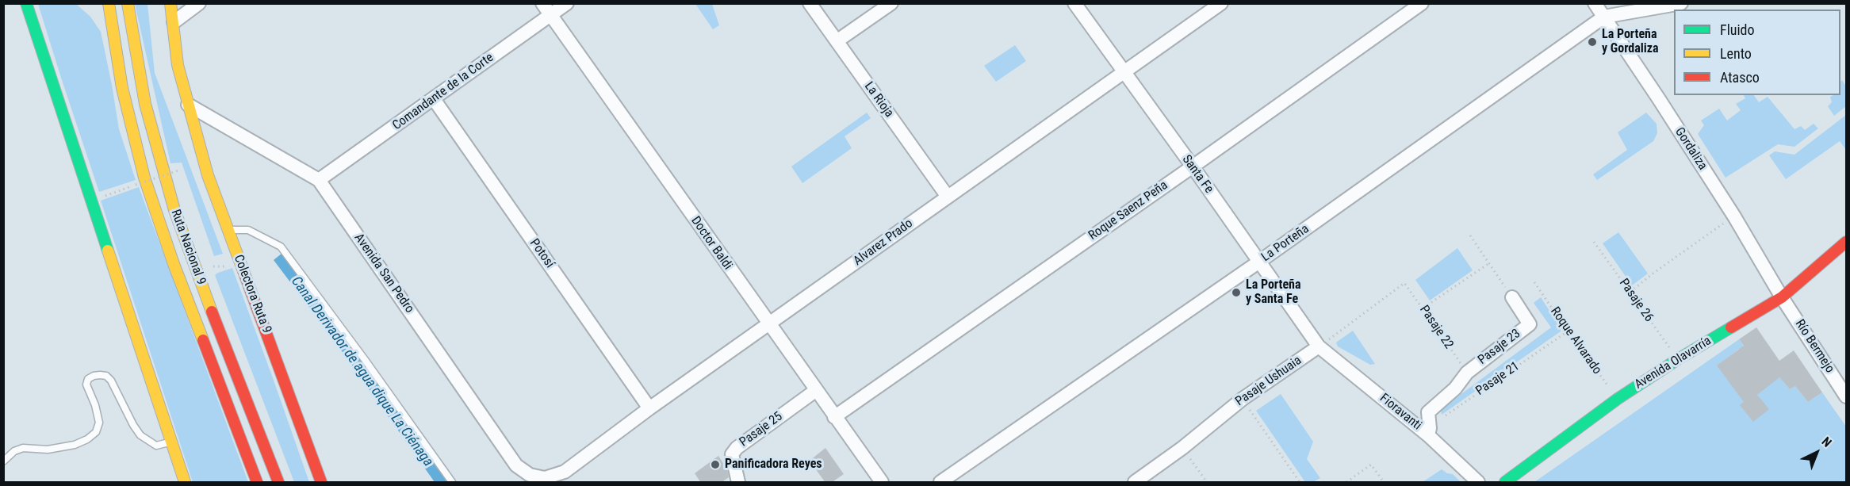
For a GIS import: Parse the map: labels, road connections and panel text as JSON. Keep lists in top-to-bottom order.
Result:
{
  "streets": {
    "main road": ["Ruta Nacional 9", "Colectora Ruta 9", "Avenida Olavarría"],
    "street": [
      "Comandante de la Corte",
      "La Rioja",
      "Gordaliza",
      "Santa Fe",
      "Roque Saenz Peña",
      "Alvarez Prado",
      "Doctor Baldi",
      "La Porteña",
      "Potosí",
      "Avenida San Pedro",
      "Río Bermejo",
      "Pasaje 23",
      "Pasaje Ushuaia",
      "Fioravanti",
      "Pasaje 25"
    ],
    "path": [
      "Pasaje 26",
      "Pasaje 22",
      "Roque Alvarado",
      "Pasaje 21"
    ]
  },
  "crossings": [
    ["Comandante de la Corte", "Doctor Baldi"],
    ["Comandante de la Corte", "Potosí"],
    ["Comandante de la Corte", "Avenida San Pedro"],
    ["La Rioja", "Alvarez Prado"],
    ["Gordaliza", "La Porteña"],
    ["Gordaliza", "Río Bermejo"],
    ["Gordaliza", "Avenida Olavarría"],
    ["Santa Fe", "Roque Saenz Peña"],
    ["Santa Fe", "Alvarez Prado"],
    ["Santa Fe", "La Porteña"],
    ["Santa Fe", "Pasaje 22"],
    ["Santa Fe", "Pasaje Ushuaia"],
    ["Santa Fe", "Fioravanti"],
    ["Roque Saenz Peña", "Doctor Baldi"],
    ["Alvarez Prado", "Doctor Baldi"],
    ["Alvarez Prado", "Potosí"],
    ["Alvarez Prado", "Avenida San Pedro"],
    ["Doctor Baldi", "Pasaje 25"],
    ["Avenida San Pedro", "Colectora Ruta 9"],
    ["Pasaje 26", "Avenida Olavarría"],
    ["Pasaje 22", "Pasaje 23"],
    ["Pasaje 22", "Pasaje Ushuaia"],
    ["Pasaje 22", "Fioravanti"],
    ["Roque Alvarado", "Avenida Olavarría"],
    ["Roque Alvarado", "Pasaje 21"],
    ["Río Bermejo", "Avenida Olavarría"],
    ["Pasaje 21", "Fioravanti"],
    ["Pasaje Ushuaia", "Fioravanti"]
  ],
  "water": ["Canal Derivador de agua dique La Ciénaga"],
  "places": ["La Porteña y Gordaliza", "La Porteña y Santa Fe", "Panificadora Reyes"],
  "legend": ["Fluido", "Lento", "Atasco"],
  "north": "top right"
}
